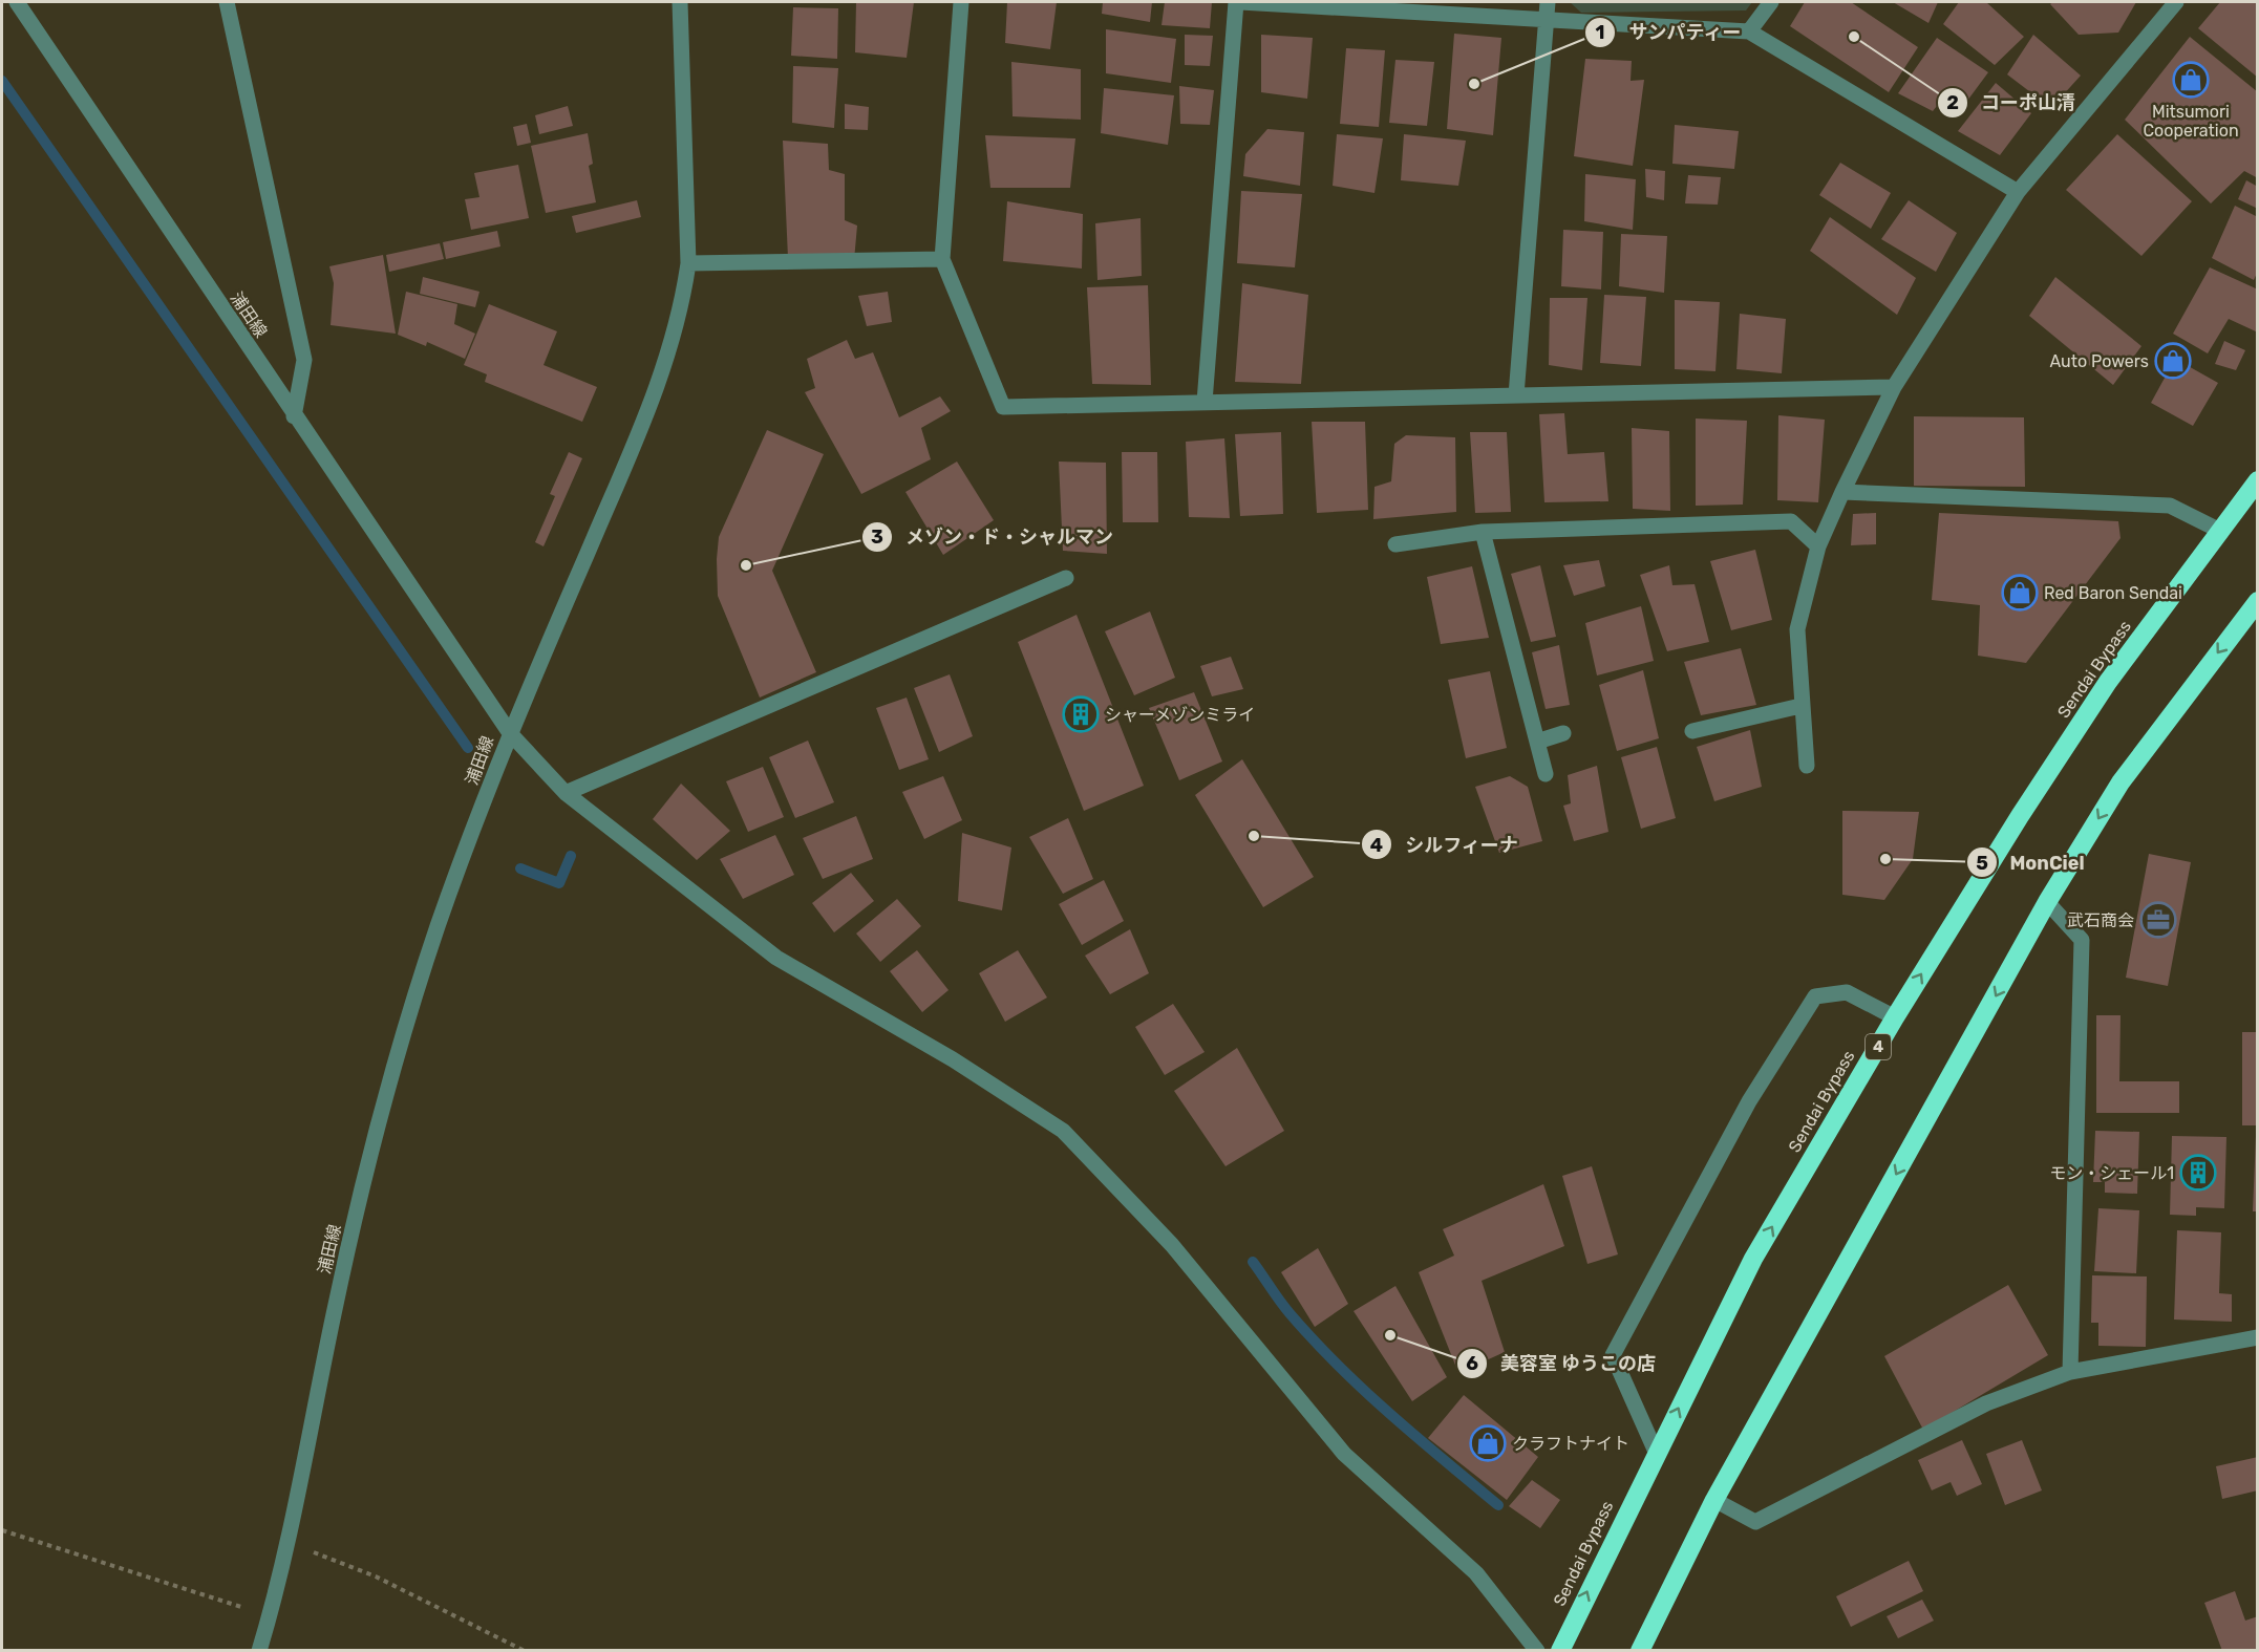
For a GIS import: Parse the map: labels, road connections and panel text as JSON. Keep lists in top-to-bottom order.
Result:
{
  "streets": {
    "highway": ["Sendai Bypass", "4"],
    "street": ["浦田線"]
  },
  "places": {
    "other": [
      "コーポ山清",
      "サンパティー",
      "メゾン・ド・シャルマン",
      "シルフィーナ",
      "MonCiel",
      "美容室 ゆうこの店"
    ],
    "shop": [
      "Mitsumori Cooperation",
      "Auto Powers",
      "Red Baron Sendai",
      "クラフトナイト"
    ],
    "building": ["シャーメゾンミライ", "モン・シェール1"],
    "office": ["武石商会"]
  }
}
